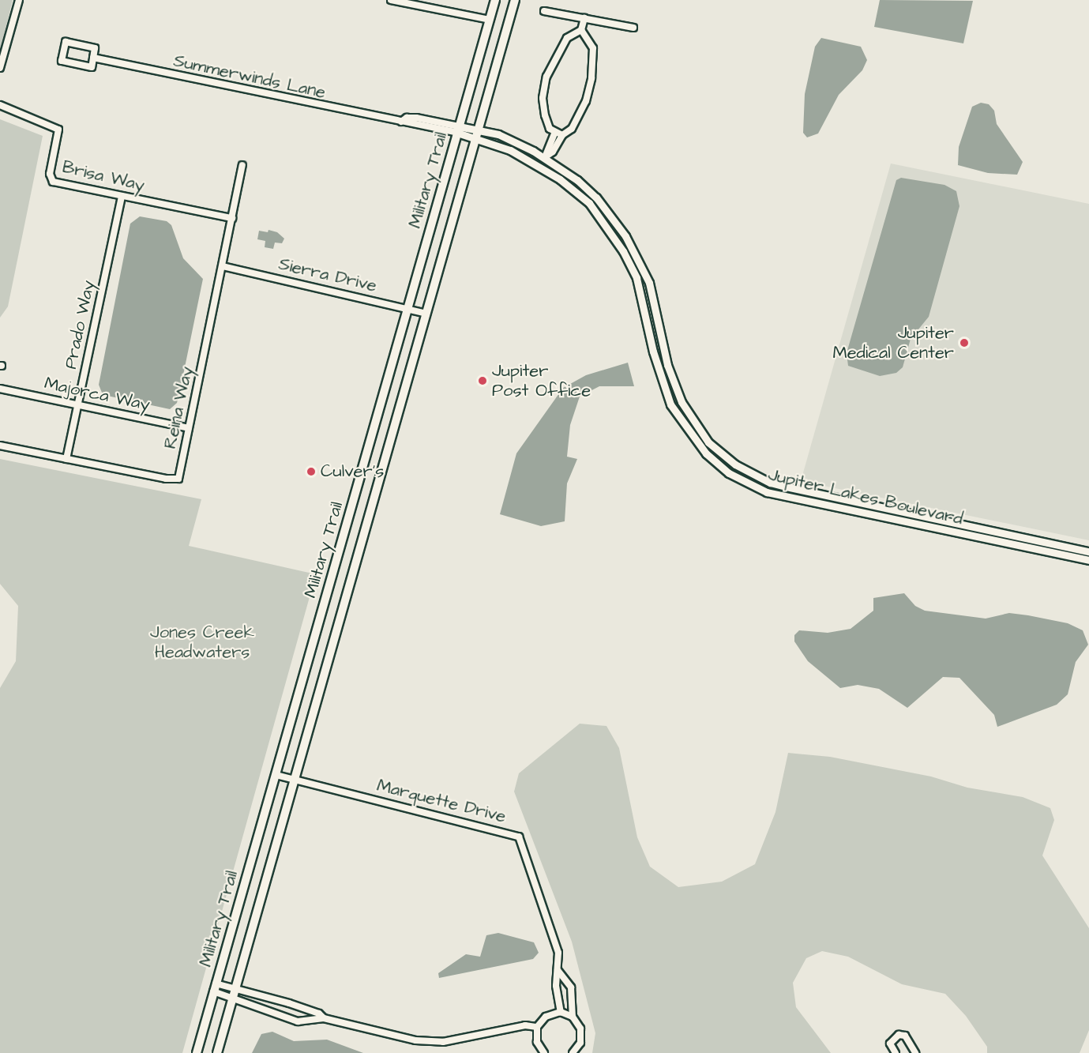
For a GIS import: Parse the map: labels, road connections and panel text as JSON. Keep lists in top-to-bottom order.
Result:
{
  "streets": {
    "main road": ["Military Trail"],
    "street": [
      "Summerwinds Lane",
      "Brisa Way",
      "Sierra Drive",
      "Prado Way",
      "Majorca Way",
      "Reina Way",
      "Jupiter Lakes Boulevard",
      "Marquette Drive"
    ]
  },
  "crossings": [
    ["Summerwinds Lane", "Military Trail"],
    ["Summerwinds Lane", "Jupiter Lakes Boulevard"],
    ["Brisa Way", "Prado Way"],
    ["Brisa Way", "Reina Way"],
    ["Military Trail", "Sierra Drive"],
    ["Military Trail", "Jupiter Lakes Boulevard"],
    ["Military Trail", "Marquette Drive"],
    ["Sierra Drive", "Reina Way"],
    ["Prado Way", "Majorca Way"],
    ["Prado Way", "Reina Way"],
    ["Majorca Way", "Reina Way"]
  ],
  "parks": ["Jones Creek Headwaters"],
  "places": ["Jupiter Medical Center", "Jupiter Post Office", "Culver's"]
}
